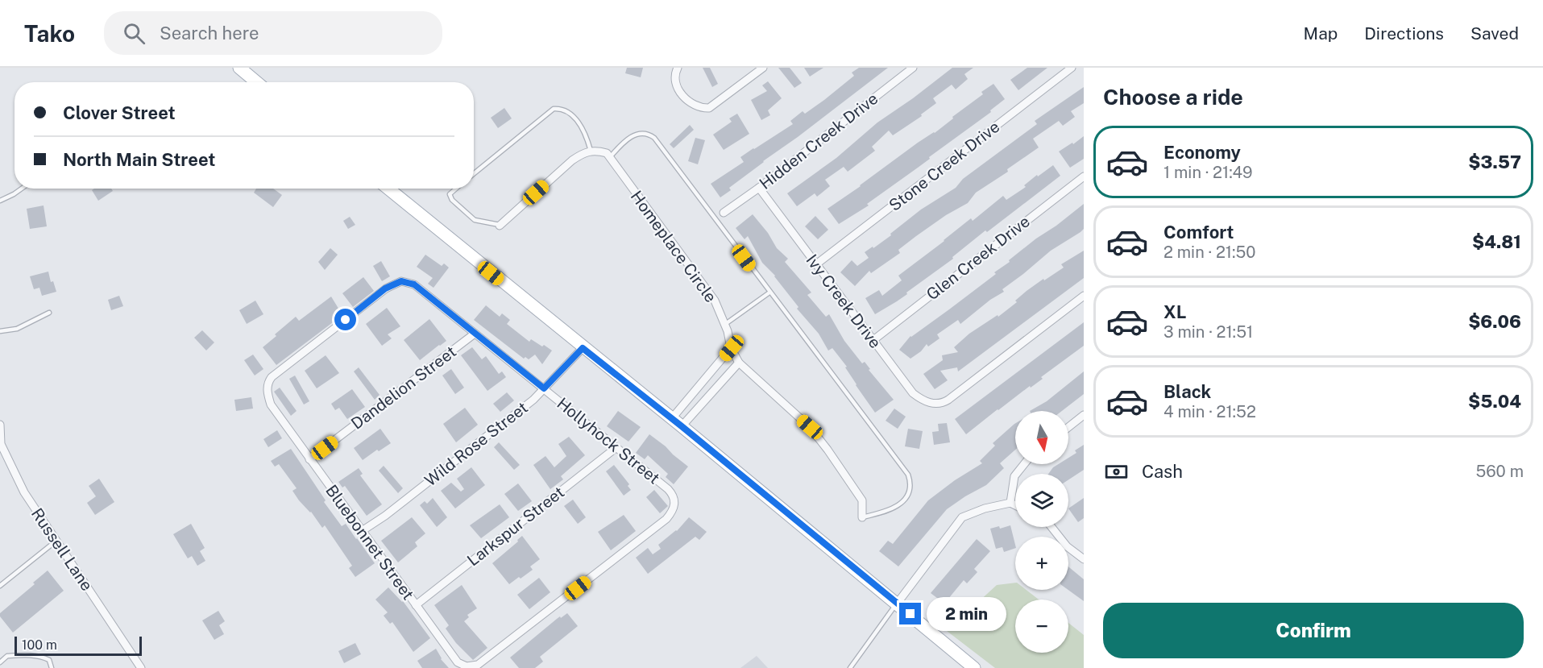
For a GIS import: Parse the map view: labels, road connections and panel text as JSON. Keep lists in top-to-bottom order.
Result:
{
  "streets": {
    "street": [
      "Hidden Creek Drive",
      "Stone Creek Drive",
      "Homeplace Circle",
      "Glen Creek Drive",
      "Ivy Creek Drive",
      "Dandelion Street",
      "Hollyhock Street",
      "Wild Rose Street",
      "Larkspur Street",
      "Bluebonnet Street",
      "Russell Lane"
    ]
  },
  "crossings": [
    ["Hidden Creek Drive", "Ivy Creek Drive"],
    ["Stone Creek Drive", "Ivy Creek Drive"],
    ["Glen Creek Drive", "Ivy Creek Drive"],
    ["Dandelion Street", "Hollyhock Street"],
    ["Dandelion Street", "Bluebonnet Street"],
    ["Hollyhock Street", "Wild Rose Street"],
    ["Hollyhock Street", "Larkspur Street"],
    ["Hollyhock Street", "Bluebonnet Street"],
    ["Wild Rose Street", "Bluebonnet Street"],
    ["Larkspur Street", "Bluebonnet Street"]
  ],
  "scale_bar": "100 m",
  "north": "bottom",
  "page": {
    "header": "Tako",
    "search": "Search here",
    "nav": ["Map", "Directions", "Saved"],
    "heading": "Choose a ride",
    "banner": ["Clover Street", "North Main Street"],
    "list": [
      {
        "name": "Economy",
        "note": "1 min · 21:49",
        "value": "$3.57"
      },
      {
        "name": "Comfort",
        "note": "2 min · 21:50",
        "value": "$4.81"
      },
      {
        "name": "XL",
        "note": "3 min · 21:51",
        "value": "$6.06"
      },
      {
        "name": "Black",
        "note": "4 min · 21:52",
        "value": "$5.04"
      }
    ],
    "map_buttons": ["+", "−"],
    "pay": ["Cash", "560 m"],
    "buttons": "Confirm",
    "bubble": "2 min",
    "scale": "100 m"
  }
}
